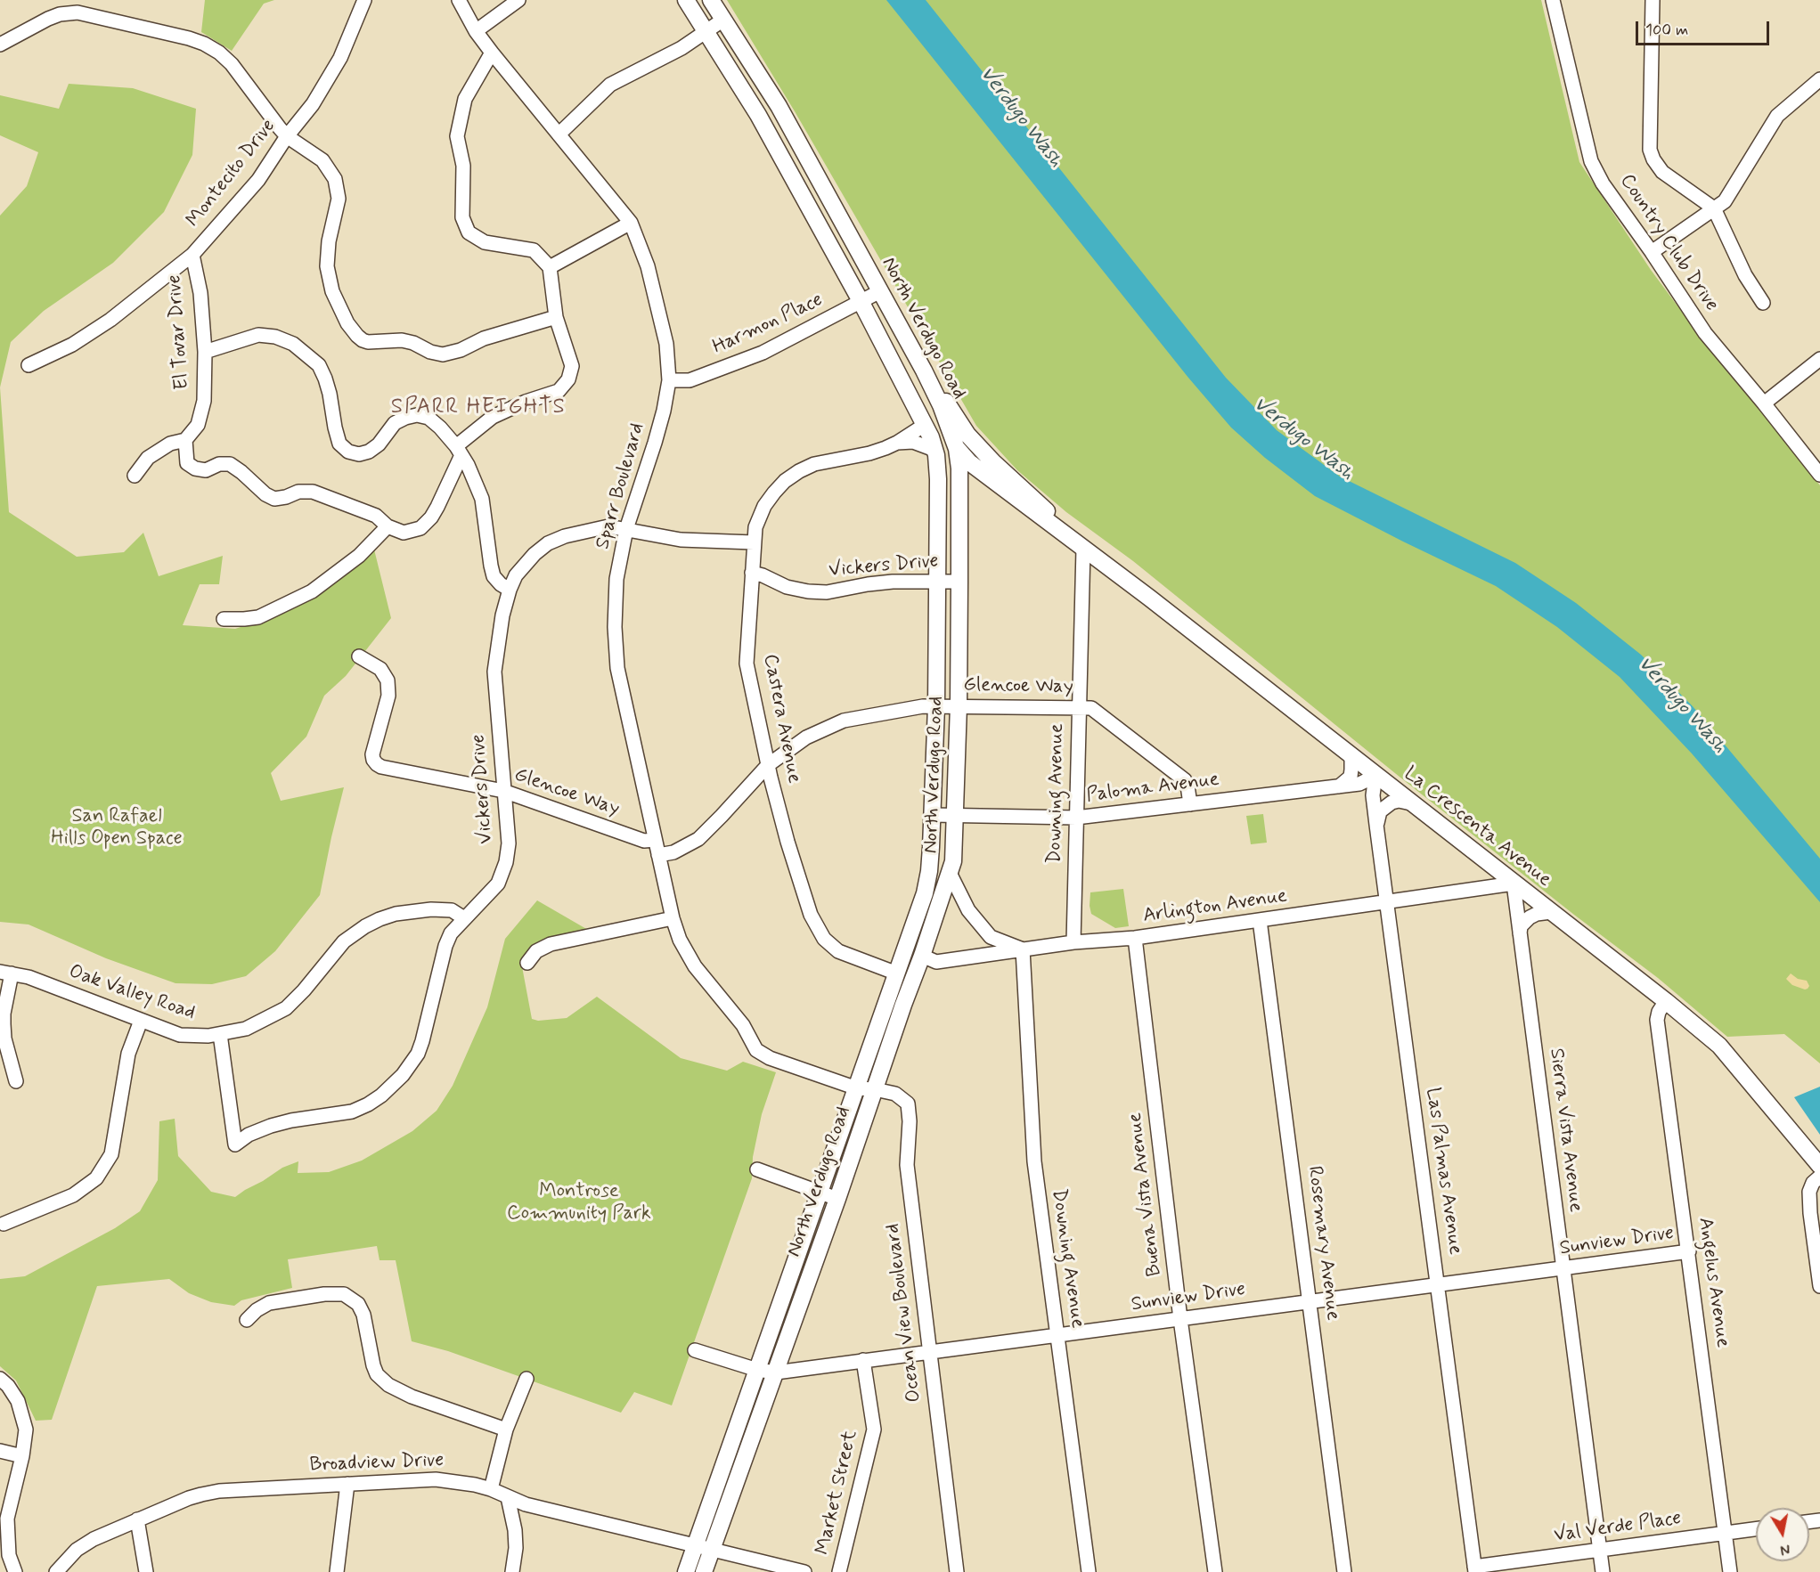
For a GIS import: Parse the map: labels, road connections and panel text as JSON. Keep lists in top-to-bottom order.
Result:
{
  "streets": {
    "main road": ["North Verdugo Road", "La Crescenta Avenue"],
    "street": [
      "Montecito Drive",
      "Country Club Drive",
      "Harmon Place",
      "El Tovar Drive",
      "Sparr Boulevard",
      "Vickers Drive",
      "Glencoe Way",
      "Castera Avenue",
      "Paloma Avenue",
      "Downing Avenue",
      "Arlington Avenue",
      "Oak Valley Road",
      "Sierra Vista Avenue",
      "Las Palmas Avenue",
      "Buena Vista Avenue",
      "Sunview Drive",
      "Rosemary Avenue",
      "Angelus Avenue",
      "Ocean View Boulevard",
      "Broadview Drive",
      "Market Street",
      "Val Verde Place"
    ]
  },
  "crossings": [
    ["Montecito Drive", "El Tovar Drive"],
    ["Harmon Place", "North Verdugo Road"],
    ["Harmon Place", "Sparr Boulevard"],
    ["North Verdugo Road", "Vickers Drive"],
    ["North Verdugo Road", "Glencoe Way"],
    ["North Verdugo Road", "Castera Avenue"],
    ["North Verdugo Road", "Paloma Avenue"],
    ["North Verdugo Road", "La Crescenta Avenue"],
    ["North Verdugo Road", "Arlington Avenue"],
    ["North Verdugo Road", "Sunview Drive"],
    ["North Verdugo Road", "Ocean View Boulevard"],
    ["North Verdugo Road", "Broadview Drive"],
    ["Sparr Boulevard", "Vickers Drive"],
    ["Sparr Boulevard", "Glencoe Way"],
    ["Sparr Boulevard", "Ocean View Boulevard"],
    ["Vickers Drive", "Glencoe Way"],
    ["Vickers Drive", "Castera Avenue"],
    ["Vickers Drive", "Oak Valley Road"],
    ["Glencoe Way", "Castera Avenue"],
    ["Glencoe Way", "Paloma Avenue"],
    ["Glencoe Way", "Downing Avenue"],
    ["Paloma Avenue", "Downing Avenue"],
    ["Paloma Avenue", "La Crescenta Avenue"],
    ["Paloma Avenue", "Las Palmas Avenue"],
    ["Downing Avenue", "La Crescenta Avenue"],
    ["Downing Avenue", "Arlington Avenue"],
    ["Downing Avenue", "Sunview Drive"],
    ["La Crescenta Avenue", "Arlington Avenue"],
    ["La Crescenta Avenue", "Sierra Vista Avenue"],
    ["La Crescenta Avenue", "Las Palmas Avenue"],
    ["La Crescenta Avenue", "Angelus Avenue"],
    ["Arlington Avenue", "Sierra Vista Avenue"],
    ["Arlington Avenue", "Las Palmas Avenue"],
    ["Arlington Avenue", "Buena Vista Avenue"],
    ["Arlington Avenue", "Rosemary Avenue"],
    ["Sierra Vista Avenue", "Sunview Drive"],
    ["Sierra Vista Avenue", "Val Verde Place"],
    ["Las Palmas Avenue", "Sunview Drive"],
    ["Las Palmas Avenue", "Val Verde Place"],
    ["Buena Vista Avenue", "Sunview Drive"],
    ["Sunview Drive", "Rosemary Avenue"],
    ["Sunview Drive", "Angelus Avenue"],
    ["Sunview Drive", "Ocean View Boulevard"],
    ["Sunview Drive", "Market Street"],
    ["Angelus Avenue", "Val Verde Place"]
  ],
  "districts": ["SPARR HEIGHTS"],
  "water": ["Verdugo Wash"],
  "parks": ["San Rafael Hills Open Space", "Montrose Community Park"],
  "scale_bar": "100 m",
  "north": "bottom"
}
